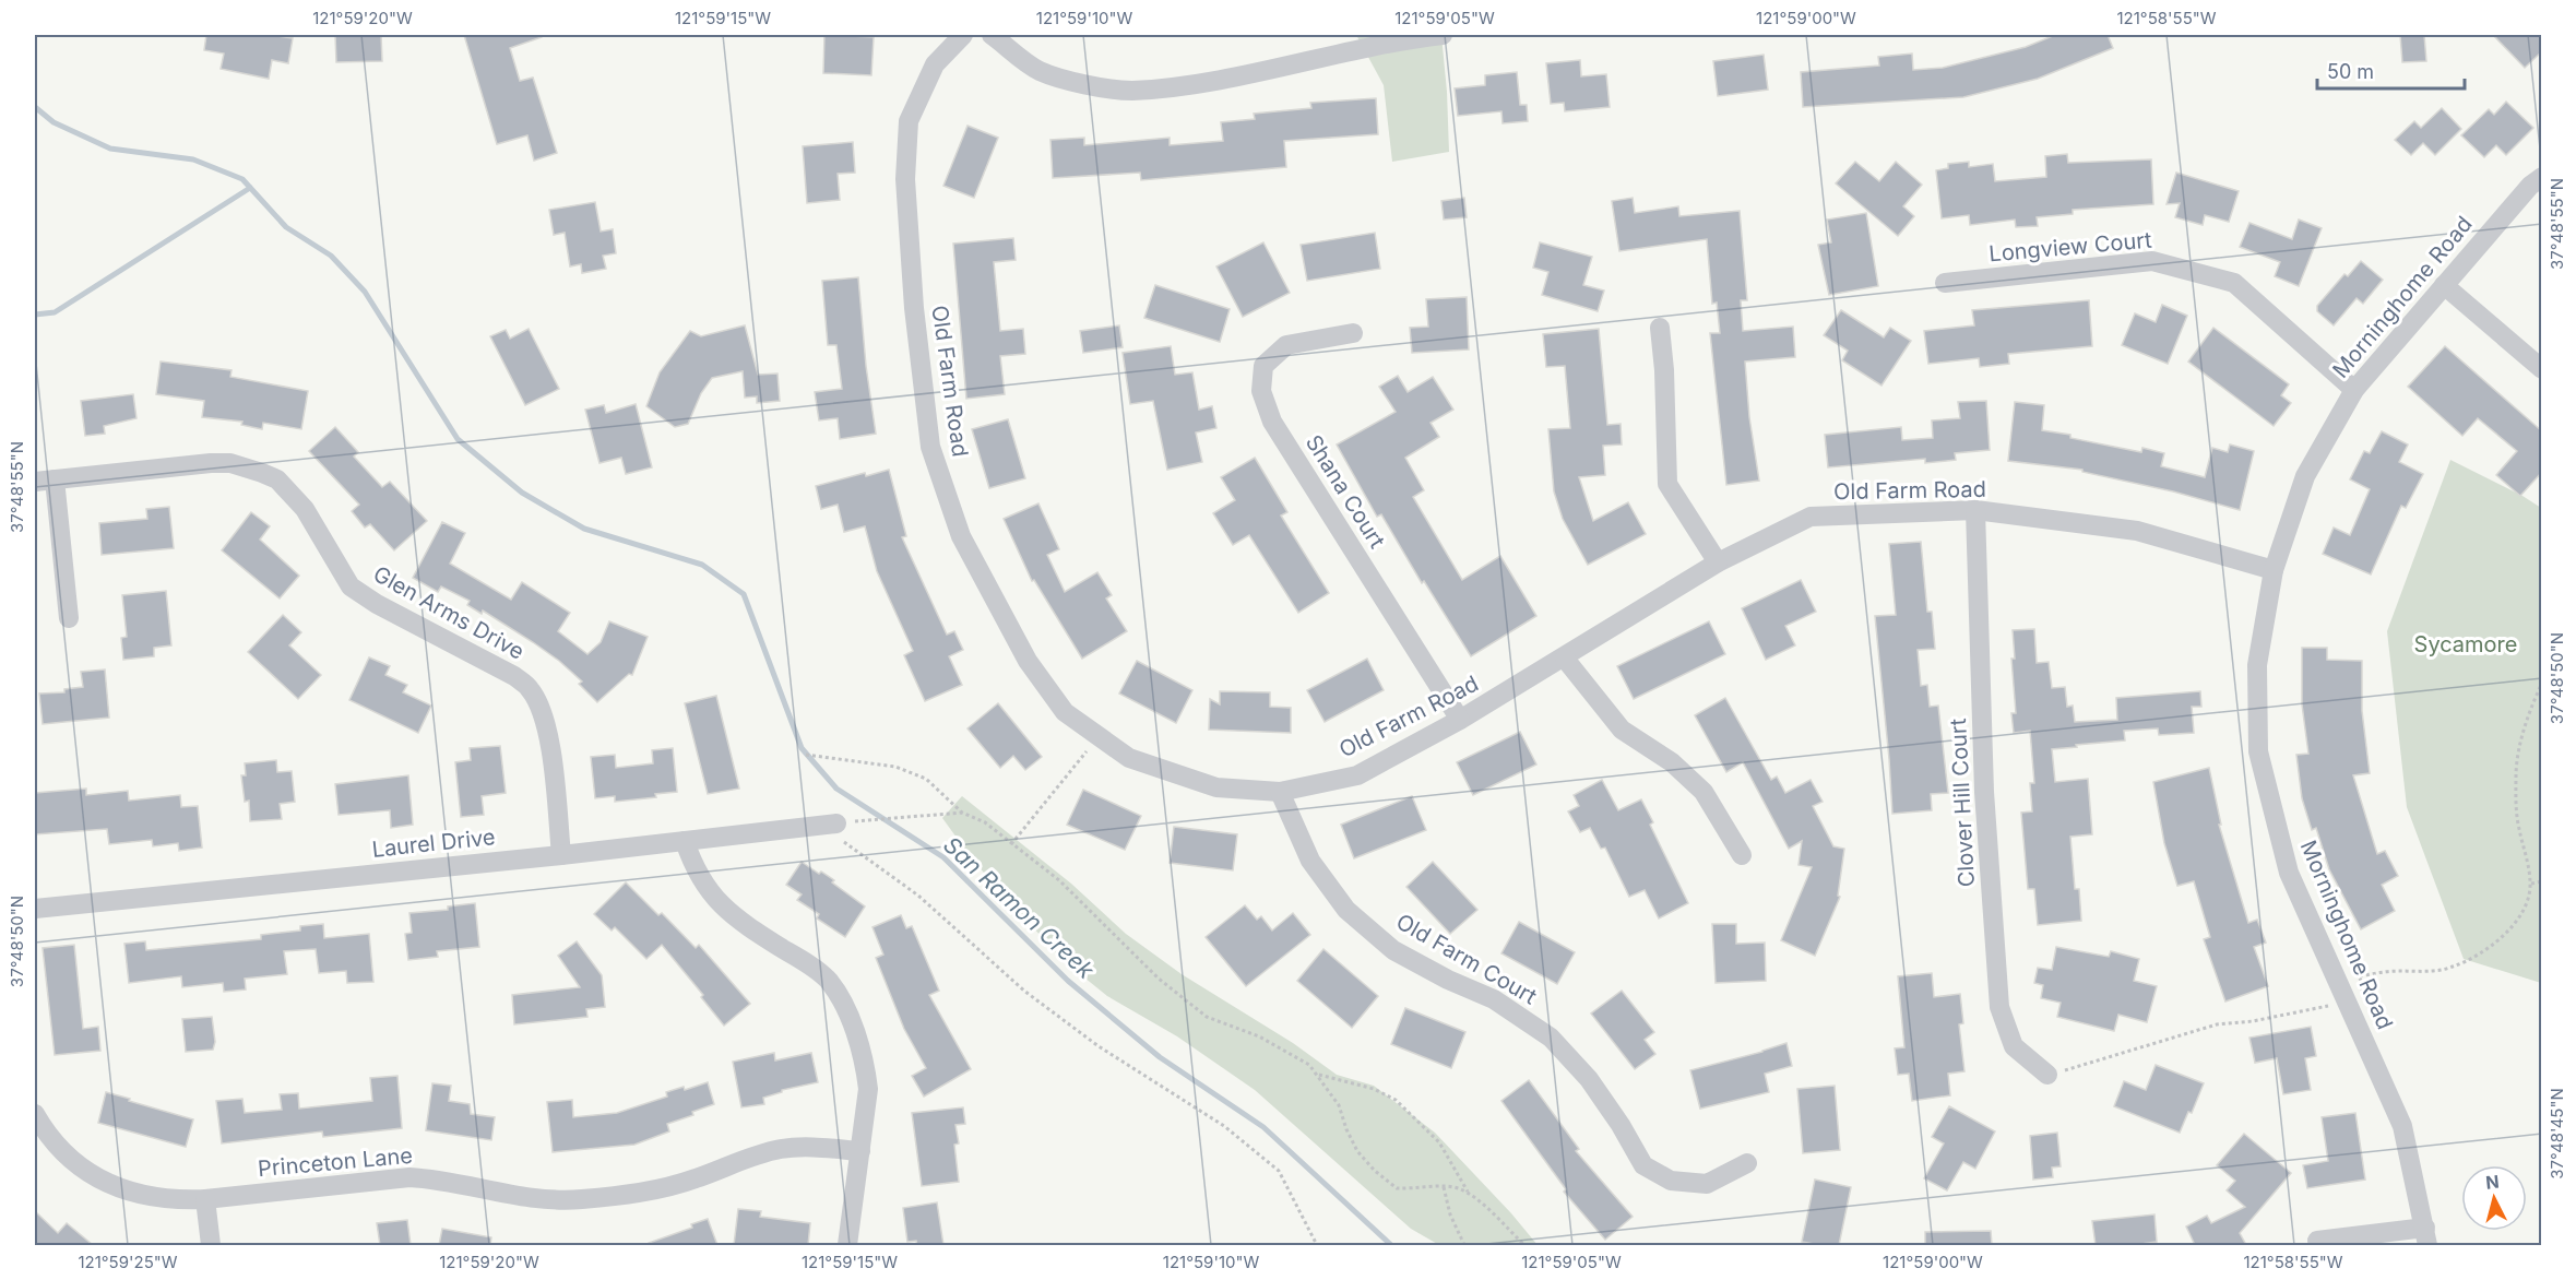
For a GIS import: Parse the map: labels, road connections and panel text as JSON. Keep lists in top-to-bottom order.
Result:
{
  "streets": {
    "street": [
      "Longview Court",
      "Morninghome Road",
      "Old Farm Road",
      "Shana Court",
      "Glen Arms Drive",
      "Clover Hill Court",
      "Laurel Drive",
      "Old Farm Court",
      "Princeton Lane"
    ]
  },
  "crossings": [
    ["Longview Court", "Morninghome Road"],
    ["Morninghome Road", "Old Farm Road"],
    ["Old Farm Road", "Shana Court"],
    ["Old Farm Road", "Clover Hill Court"],
    ["Old Farm Road", "Old Farm Court"],
    ["Glen Arms Drive", "Laurel Drive"]
  ],
  "water": ["San Ramon Creek"],
  "parks": ["Sycamore"],
  "scale_bar": "50 m",
  "north": "top",
  "coordinates": [
    "121°59'20\"W",
    "121°59'15\"W",
    "121°59'10\"W",
    "121°59'05\"W",
    "121°59'00\"W",
    "121°58'55\"W",
    "37°48'55\"N",
    "37°48'50\"N",
    "37°48'45\"N",
    "121°59'25\"W"
  ]
}
